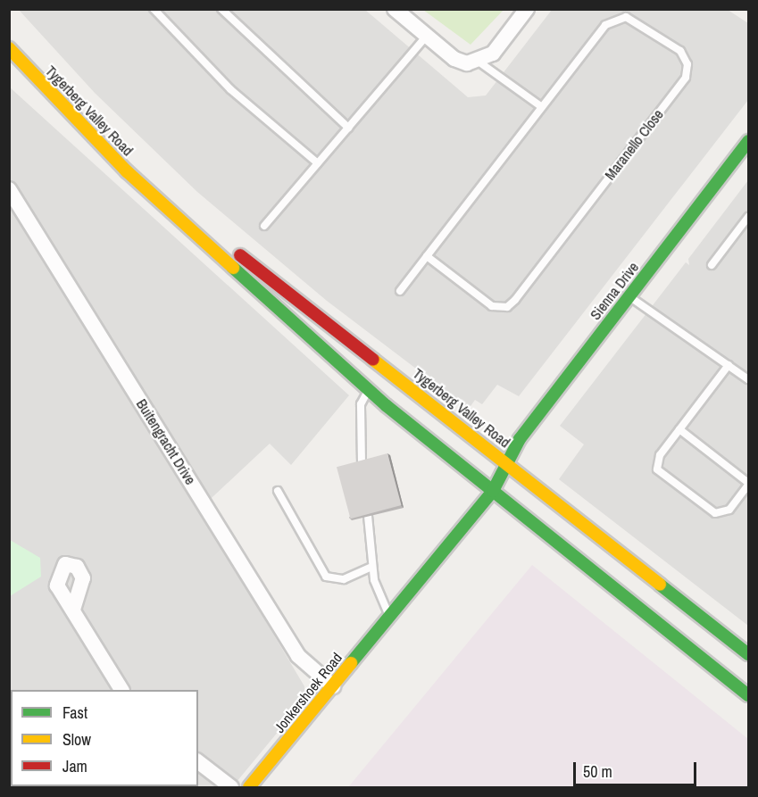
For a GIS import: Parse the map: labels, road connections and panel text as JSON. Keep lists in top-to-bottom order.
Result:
{
  "streets": {
    "main road": ["Tygerberg Valley Road", "Sienna Drive", "Jonkershoek Road"],
    "street": ["Buitengracht Drive"],
    "lane": ["Maranello Close"]
  },
  "crossings": [
    ["Tygerberg Valley Road", "Sienna Drive"],
    ["Buitengracht Drive", "Jonkershoek Road"]
  ],
  "legend": ["Fast", "Slow", "Jam"],
  "scale_bar": "50 m"
}
